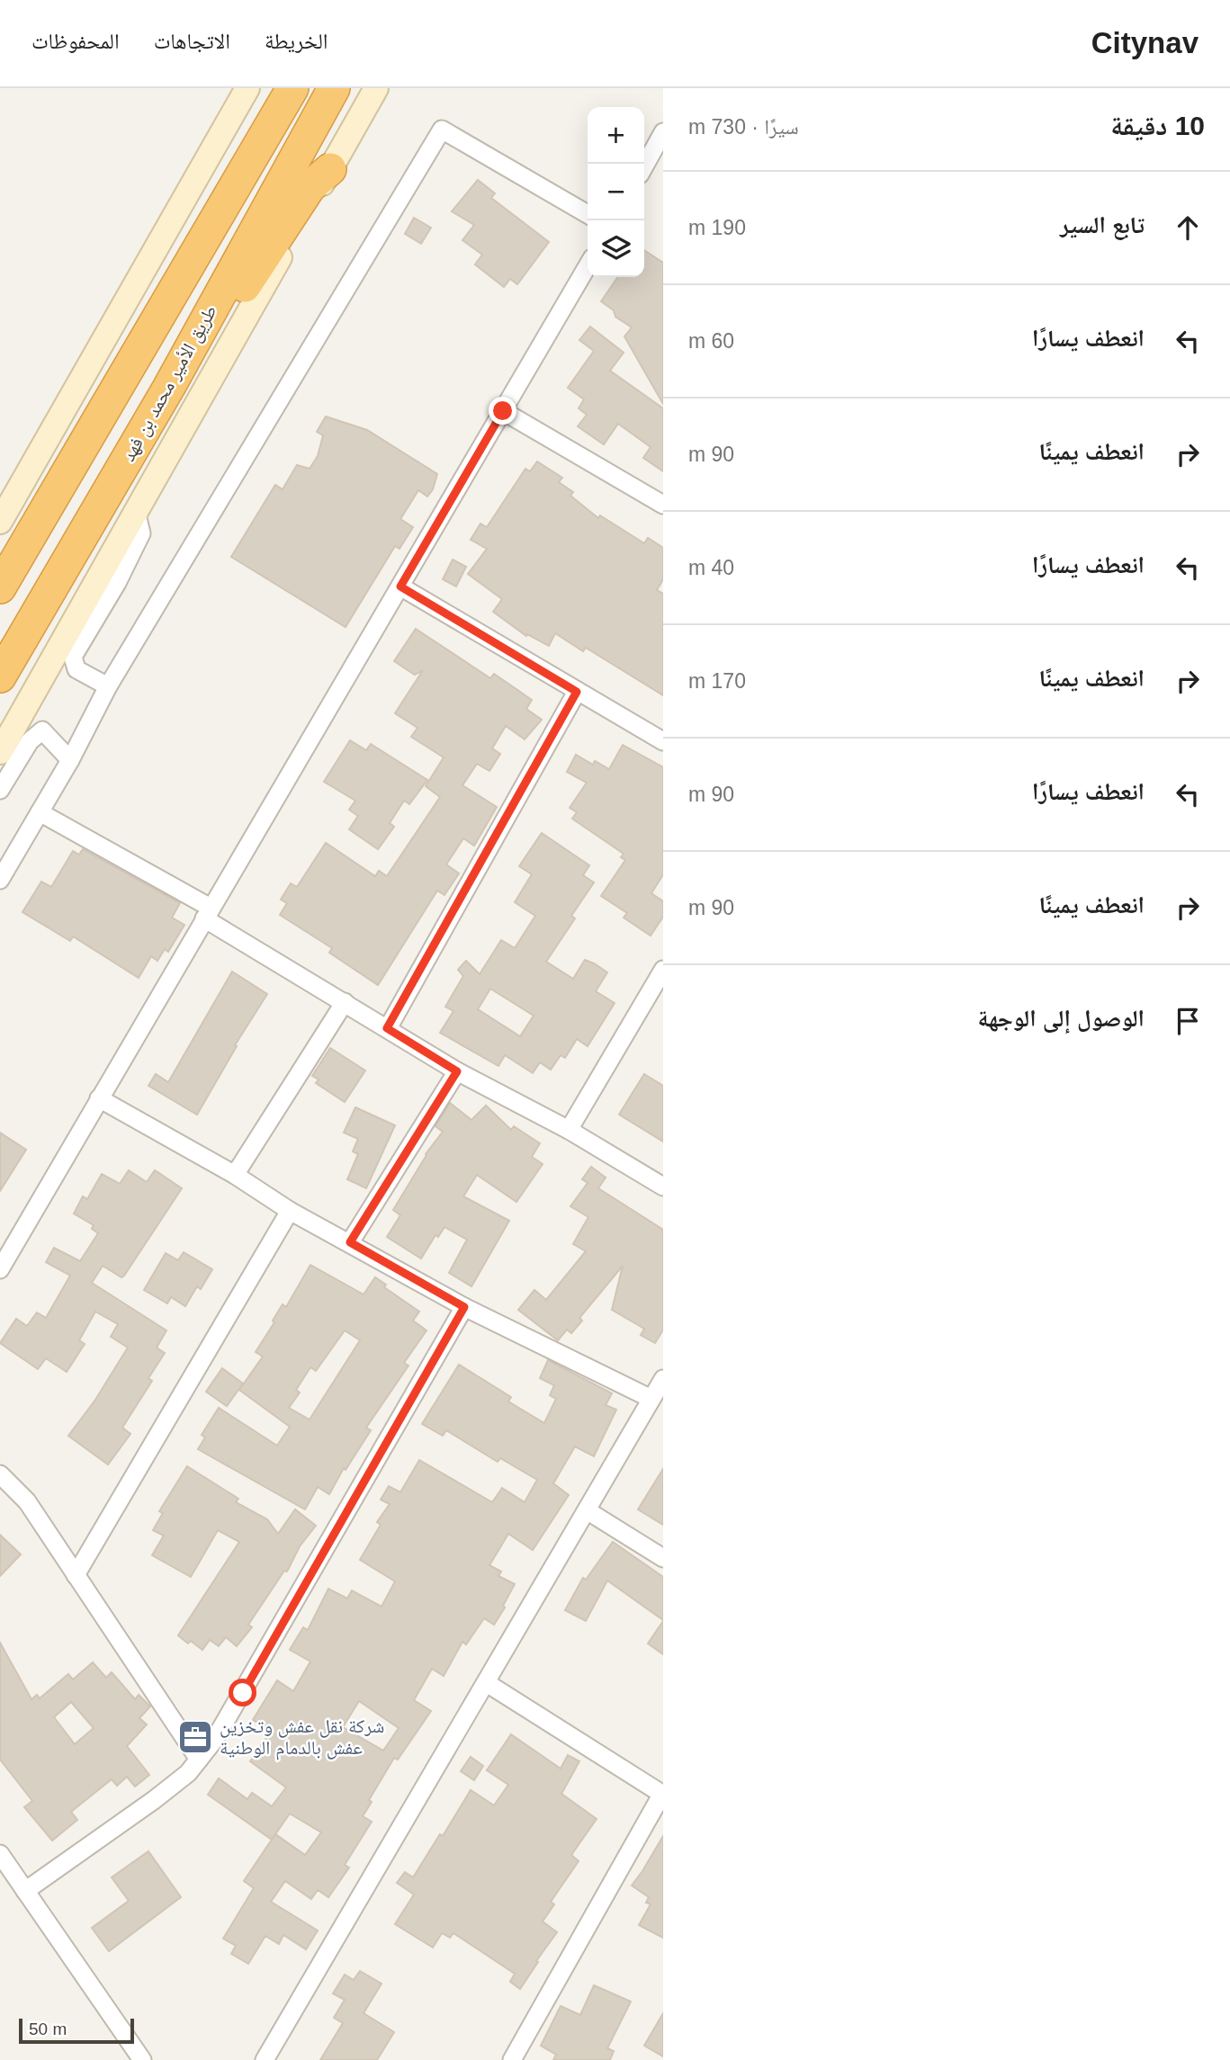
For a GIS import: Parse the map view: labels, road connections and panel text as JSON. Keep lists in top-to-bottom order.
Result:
{
  "streets": {
    "highway": ["طريق الأمير محمد بن فهد"]
  },
  "places": {
    "office": ["شركة نقل عفش وتخزين عفش بالدمام الوطنية"]
  },
  "scale_bar": "50 m",
  "page": {
    "header": "Citynav",
    "nav": ["الخريطة", "الاتجاهات", "المحفوظات"],
    "heading": ["10 دقيقة", "سيرًا · 730 m"],
    "map_buttons": ["+", "−"],
    "list": [
      ["تابع السير", "190 m"],
      ["انعطف يسارًا", "60 m"],
      ["انعطف يمينًا", "90 m"],
      ["انعطف يسارًا", "40 m"],
      ["انعطف يمينًا", "170 m"],
      ["انعطف يسارًا", "90 m"],
      ["انعطف يمينًا", "90 m"],
      "الوصول إلى الوجهة"
    ],
    "scale": "50 m"
  }
}
